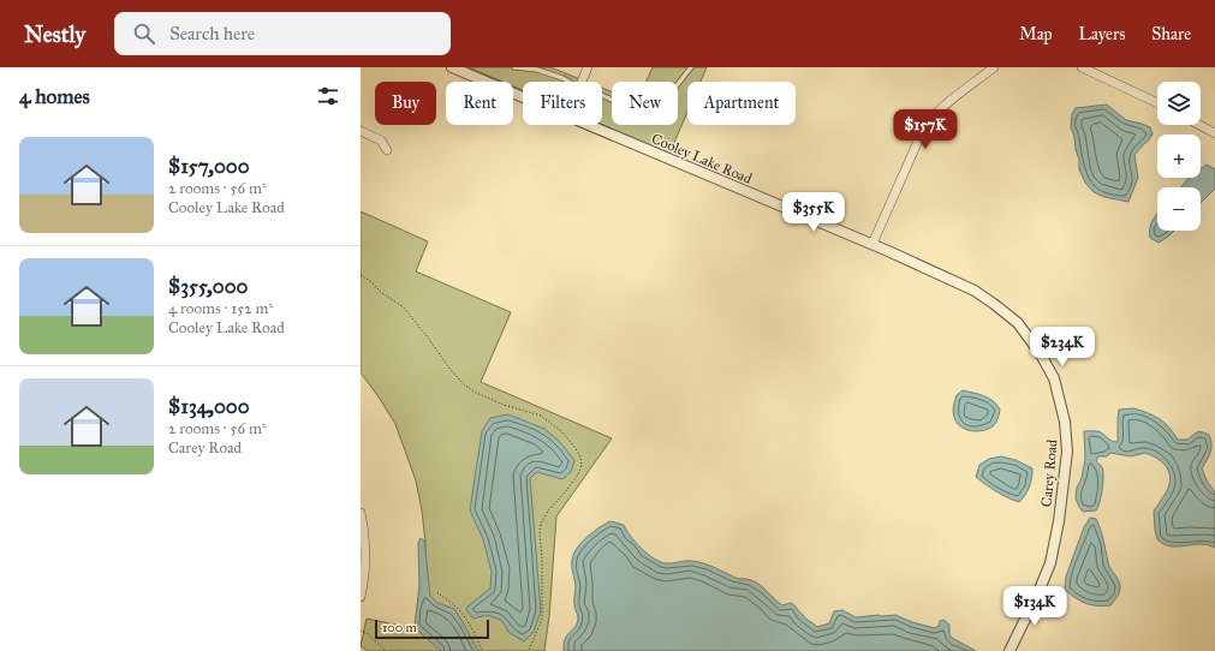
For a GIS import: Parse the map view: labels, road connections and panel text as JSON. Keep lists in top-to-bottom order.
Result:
{
  "streets": {
    "street": ["Cooley Lake Road", "Carey Road"]
  },
  "crossings": [
    ["Cooley Lake Road", "Carey Road"]
  ],
  "scale_bar": "100 m",
  "page": {
    "header": "Nestly",
    "search": "Search here",
    "nav": ["Map", "Layers", "Share"],
    "heading": "4 homes",
    "map_buttons": ["+", "−"],
    "chip": [
      "Buy",
      "Rent",
      "Filters",
      "New",
      "Apartment"
    ],
    "price": [
      "$157K",
      "$355K",
      "$234K",
      "$134K"
    ],
    "list": [
      {
        "name": "$157,000",
        "note": "2 rooms · 56 m² · Cooley Lake Road"
      },
      {
        "name": "$355,000",
        "note": "4 rooms · 152 m² · Cooley Lake Road"
      },
      {
        "name": "$134,000",
        "note": "2 rooms · 56 m² · Carey Road"
      }
    ],
    "scale": "100 m"
  }
}
